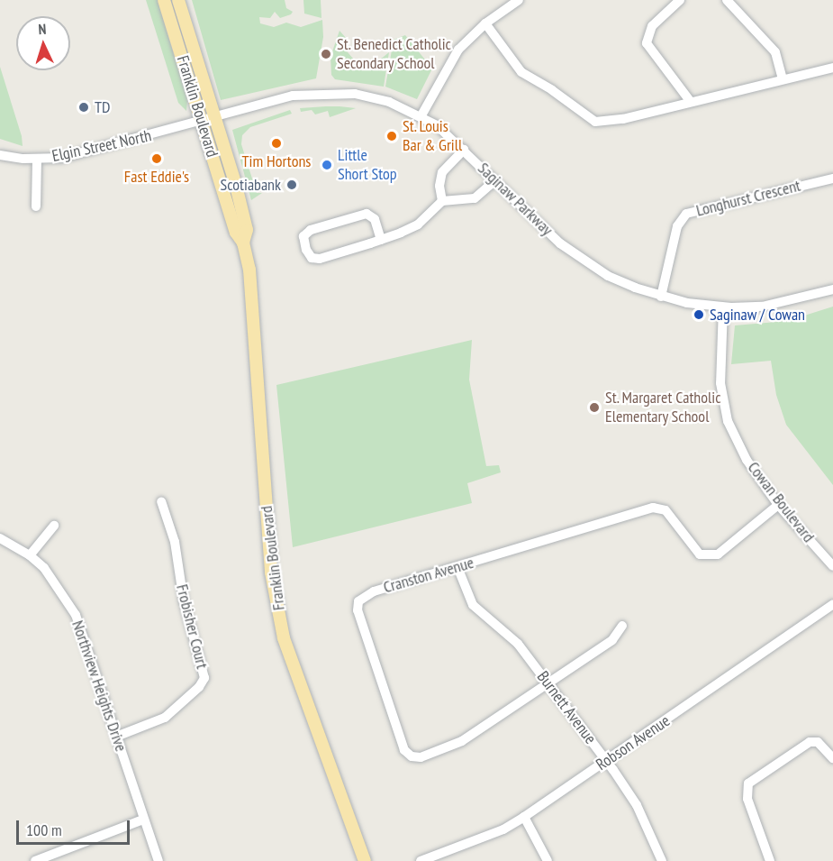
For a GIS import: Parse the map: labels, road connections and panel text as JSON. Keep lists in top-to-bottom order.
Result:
{
  "streets": {
    "main road": ["Franklin Boulevard"],
    "street": [
      "Elgin Street North",
      "Longhurst Crescent",
      "Saginaw Parkway",
      "Cowan Boulevard",
      "Cranston Avenue",
      "Frobisher Court",
      "Northview Heights Drive",
      "Burnett Avenue",
      "Robson Avenue"
    ]
  },
  "crossings": [
    ["Franklin Boulevard", "Elgin Street North"],
    ["Franklin Boulevard", "Saginaw Parkway"],
    ["Elgin Street North", "Saginaw Parkway"],
    ["Longhurst Crescent", "Saginaw Parkway"],
    ["Saginaw Parkway", "Cowan Boulevard"],
    ["Cowan Boulevard", "Cranston Avenue"],
    ["Cranston Avenue", "Burnett Avenue"],
    ["Frobisher Court", "Northview Heights Drive"],
    ["Burnett Avenue", "Robson Avenue"]
  ],
  "places": [
    "St. Benedict Catholic Secondary School",
    "TD",
    "St. Louis Bar & Grill",
    "Tim Hortons",
    "Fast Eddie's",
    "Little Short Stop",
    "Scotiabank",
    "Saginaw / Cowan",
    "St. Margaret Catholic Elementary School"
  ],
  "scale_bar": "100 m",
  "north": "top"
}
